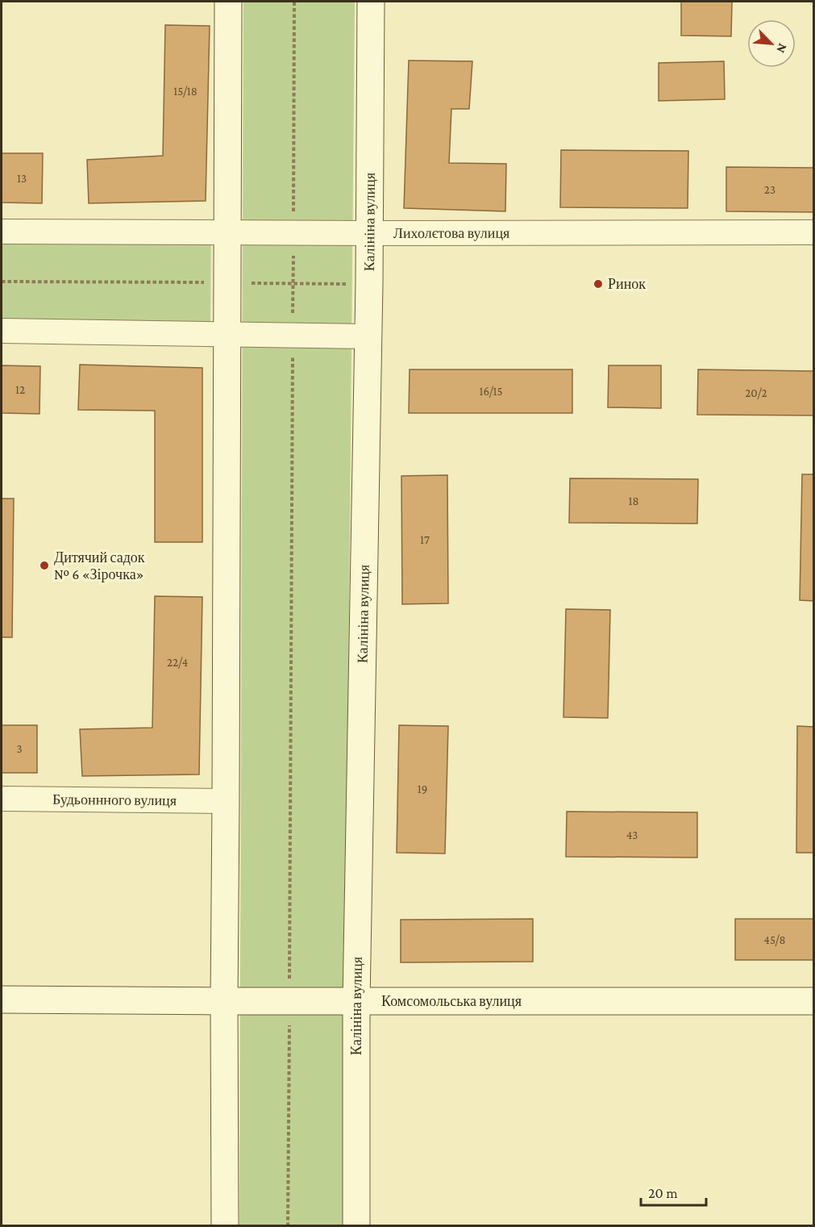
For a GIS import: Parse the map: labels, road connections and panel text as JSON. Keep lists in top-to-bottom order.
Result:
{
  "streets": {
    "main road": ["Калініна вулиця", "Комсомольська вулиця"],
    "street": ["Лихолєтова вулиця", "Будьоннного вулиця"]
  },
  "crossings": [
    ["Калініна вулиця", "Лихолєтова вулиця"],
    ["Калініна вулиця", "Комсомольська вулиця"]
  ],
  "places": ["Ринок", "Дитячий садок № 6 «Зірочка»"],
  "house_numbers": [
    "15/18",
    "13",
    "23",
    "12",
    "16/15",
    "20/2",
    "18",
    "17",
    "22/4",
    "3",
    "19",
    "43",
    "45/8"
  ],
  "scale_bar": "20 m",
  "north": "bottom right"
}
